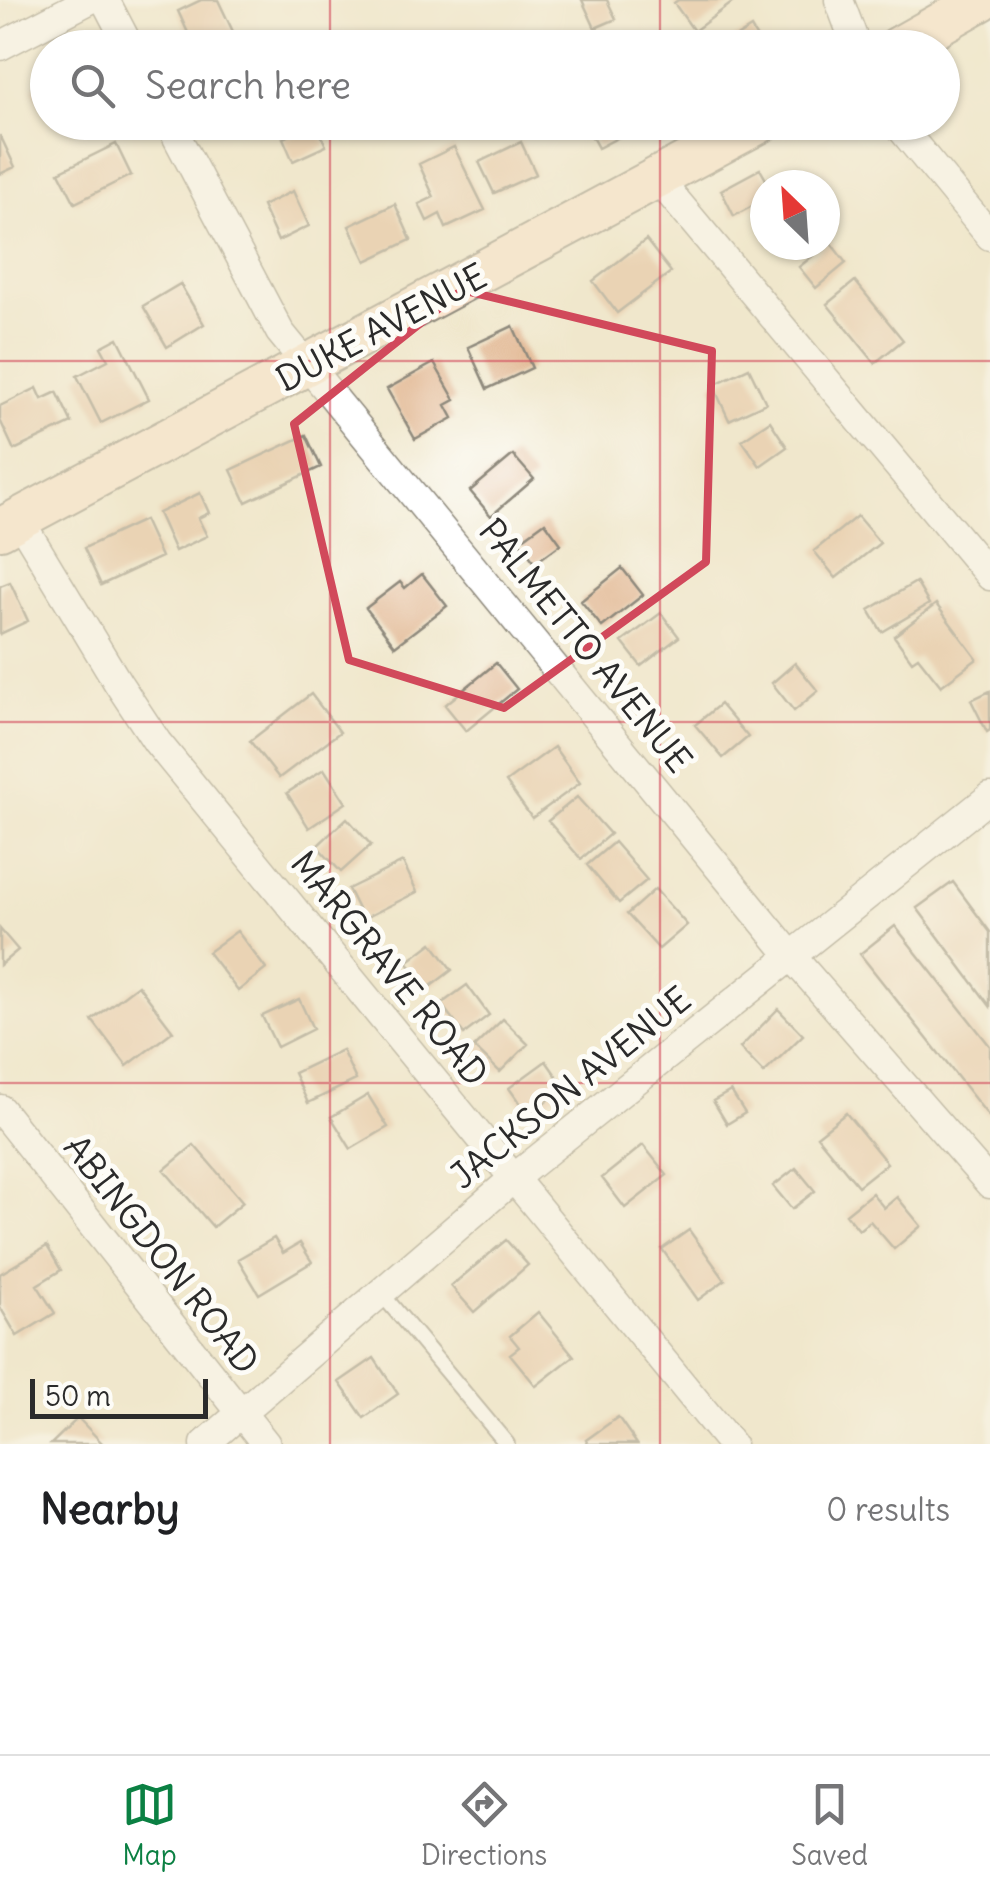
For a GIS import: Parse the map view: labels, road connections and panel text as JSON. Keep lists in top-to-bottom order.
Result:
{
  "streets": {
    "street": [
      "DUKE AVENUE",
      "PALMETTO AVENUE",
      "MARGRAVE ROAD",
      "JACKSON AVENUE",
      "ABINGDON ROAD"
    ]
  },
  "crossings": [
    ["DUKE AVENUE", "PALMETTO AVENUE"],
    ["DUKE AVENUE", "MARGRAVE ROAD"],
    ["PALMETTO AVENUE", "JACKSON AVENUE"],
    ["MARGRAVE ROAD", "JACKSON AVENUE"],
    ["JACKSON AVENUE", "ABINGDON ROAD"]
  ],
  "scale_bar": "50 m",
  "north": "top left",
  "page": {
    "search": "Search here",
    "scale": "50 m",
    "heading": ["Nearby", "0 results"],
    "nav": ["Map", "Directions", "Saved"]
  }
}
